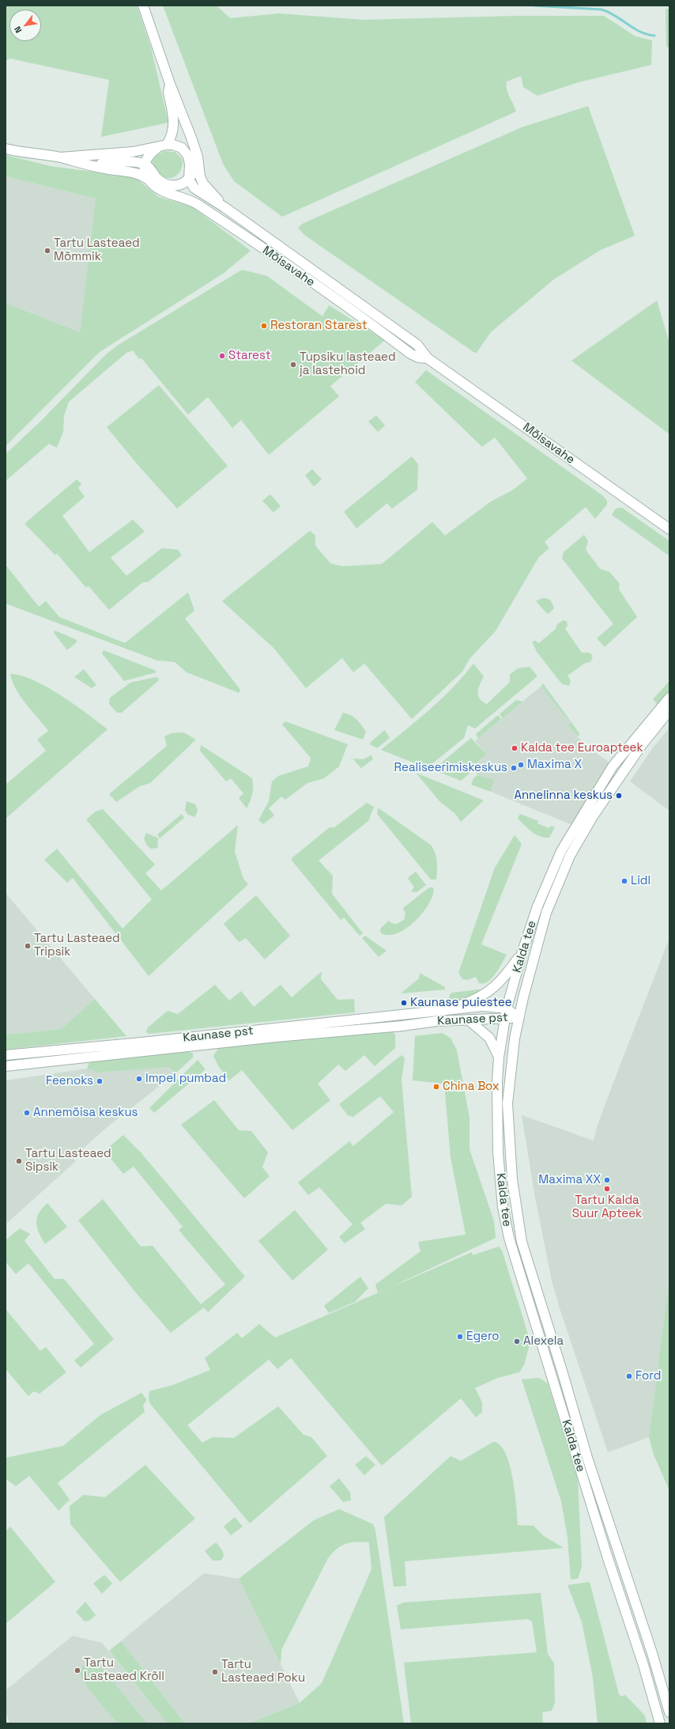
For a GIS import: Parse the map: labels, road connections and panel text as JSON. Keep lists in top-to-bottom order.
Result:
{
  "streets": {
    "street": ["Mõisavahe", "Kalda tee", "Kaunase pst"]
  },
  "crossings": [
    ["Kalda tee", "Kaunase pst"]
  ],
  "places": [
    "Tartu Lasteaed Mõmmik",
    "Restoran Starest",
    "Starest",
    "Tupsiku lasteaed ja lastehoid",
    "Kalda tee Euroapteek",
    "Maxima X",
    "Realiseerimiskeskus",
    "Annelinna keskus",
    "Lidl",
    "Tartu Lasteaed Tripsik",
    "Kaunase puiestee",
    "Impel pumbad",
    "Feenoks",
    "China Box",
    "Annemõisa keskus",
    "Tartu Lasteaed Sipsik",
    "Maxima XX",
    "Tartu Kalda Suur Apteek",
    "Egero",
    "Alexela",
    "Ford",
    "Tartu Lasteaed Krõll",
    "Tartu Lasteaed Poku"
  ],
  "north": "bottom left"
}
